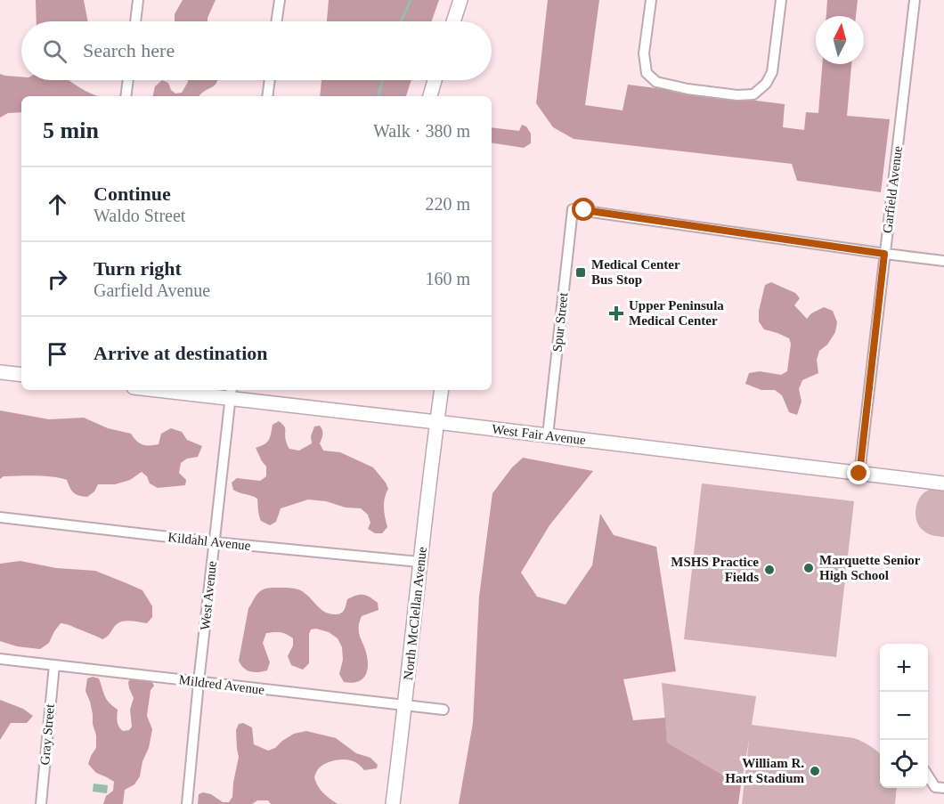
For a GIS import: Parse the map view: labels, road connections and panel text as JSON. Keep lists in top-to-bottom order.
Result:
{
  "streets": {
    "street": [
      "Garfield Avenue",
      "Spur Street",
      "West Fair Avenue",
      "Kildahl Avenue",
      "West Avenue",
      "North McClellan Avenue",
      "Mildred Avenue",
      "Gray Street"
    ]
  },
  "crossings": [
    ["Garfield Avenue", "Spur Street"],
    ["Garfield Avenue", "West Fair Avenue"],
    ["Spur Street", "West Fair Avenue"],
    ["West Fair Avenue", "West Avenue"],
    ["West Fair Avenue", "North McClellan Avenue"],
    ["Kildahl Avenue", "West Avenue"],
    ["Kildahl Avenue", "North McClellan Avenue"],
    ["West Avenue", "Mildred Avenue"],
    ["North McClellan Avenue", "Mildred Avenue"],
    ["Mildred Avenue", "Gray Street"]
  ],
  "places": {
    "transit": ["Medical Center Bus Stop"],
    "health": ["Upper Peninsula Medical Center"],
    "other": ["Marquette Senior High School", "MSHS Practice Fields", "William R. Hart Stadium"]
  },
  "north": "top",
  "page": {
    "search": "Search here",
    "heading": ["5 min", "Walk · 380 m"],
    "list": [
      ["Continue", "Waldo Street", "220 m"],
      ["Turn right", "Garfield Avenue", "160 m"],
      "Arrive at destination"
    ],
    "map_buttons": ["+", "−"]
  }
}
